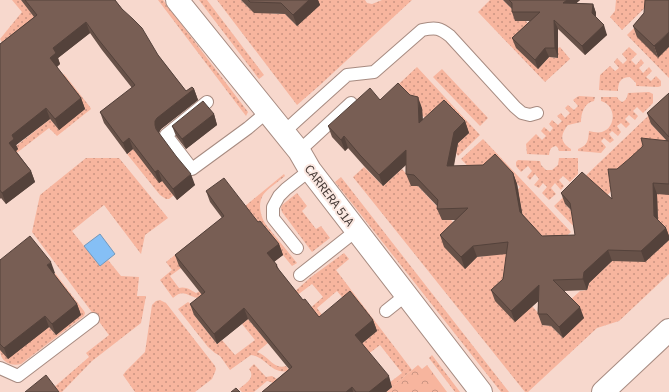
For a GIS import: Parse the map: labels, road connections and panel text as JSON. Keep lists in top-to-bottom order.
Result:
{
  "streets": {
    "street": ["CARRERA 51A"]
  }
}
